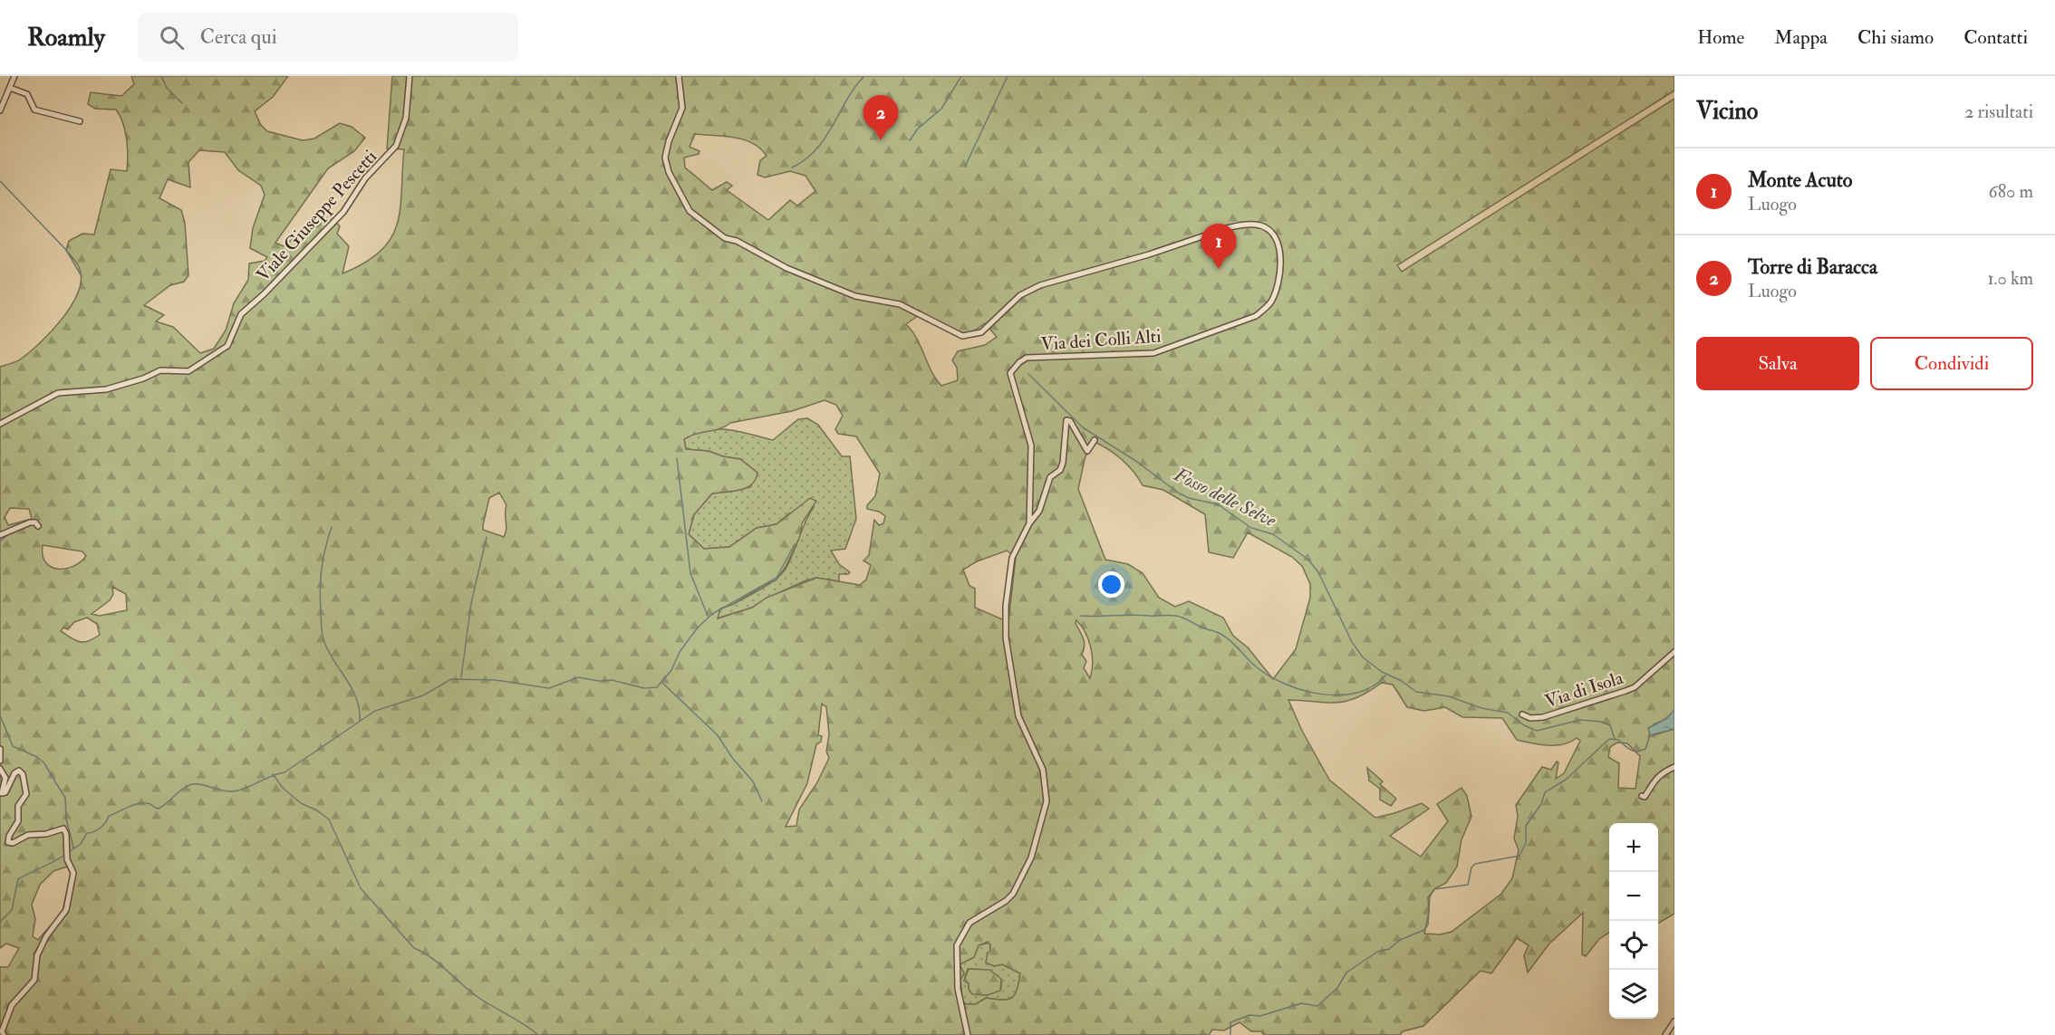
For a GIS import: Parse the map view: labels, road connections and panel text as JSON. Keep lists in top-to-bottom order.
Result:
{
  "streets": {
    "street": ["Viale Giuseppe Pescetti", "Via dei Colli Alti", "Via di Isola"]
  },
  "water": ["Fosso delle Selve"],
  "page": {
    "header": "Roamly",
    "search": "Cerca qui",
    "nav": [
      "Home",
      "Mappa",
      "Chi siamo",
      "Contatti"
    ],
    "heading": ["Vicino", "2 risultati"],
    "pins": ["2", "1"],
    "list": [
      {
        "mark": "1",
        "name": "Monte Acuto",
        "note": "Luogo",
        "value": "680 m"
      },
      {
        "mark": "2",
        "name": "Torre di Baracca",
        "note": "Luogo",
        "value": "1.0 km"
      }
    ],
    "buttons": ["Salva", "Condividi"],
    "map_buttons": ["+", "−"]
  }
}
